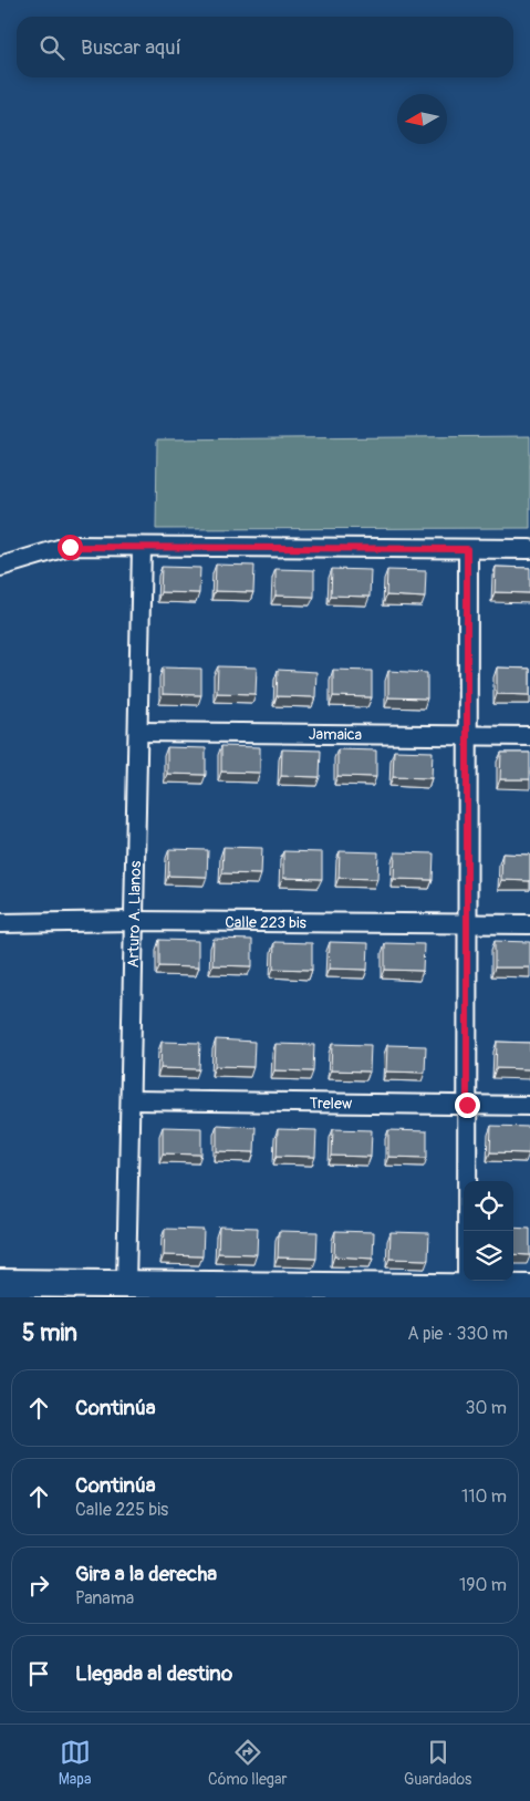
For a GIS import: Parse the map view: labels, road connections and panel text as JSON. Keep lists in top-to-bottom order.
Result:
{
  "streets": {
    "street": [
      "Jamaica",
      "Arturo A. Llanos",
      "Calle 223 bis",
      "Trelew"
    ]
  },
  "crossings": [
    ["Jamaica", "Arturo A. Llanos"],
    ["Arturo A. Llanos", "Calle 223 bis"],
    ["Arturo A. Llanos", "Trelew"]
  ],
  "north": "left",
  "page": {
    "search": "Buscar aquí",
    "heading": ["5 min", "A pie · 330 m"],
    "list": [
      ["Continúa", "30 m"],
      ["Continúa", "Calle 225 bis", "110 m"],
      ["Gira a la derecha", "Panama", "190 m"],
      "Llegada al destino"
    ],
    "nav": ["Mapa", "Cómo llegar", "Guardados"]
  }
}
